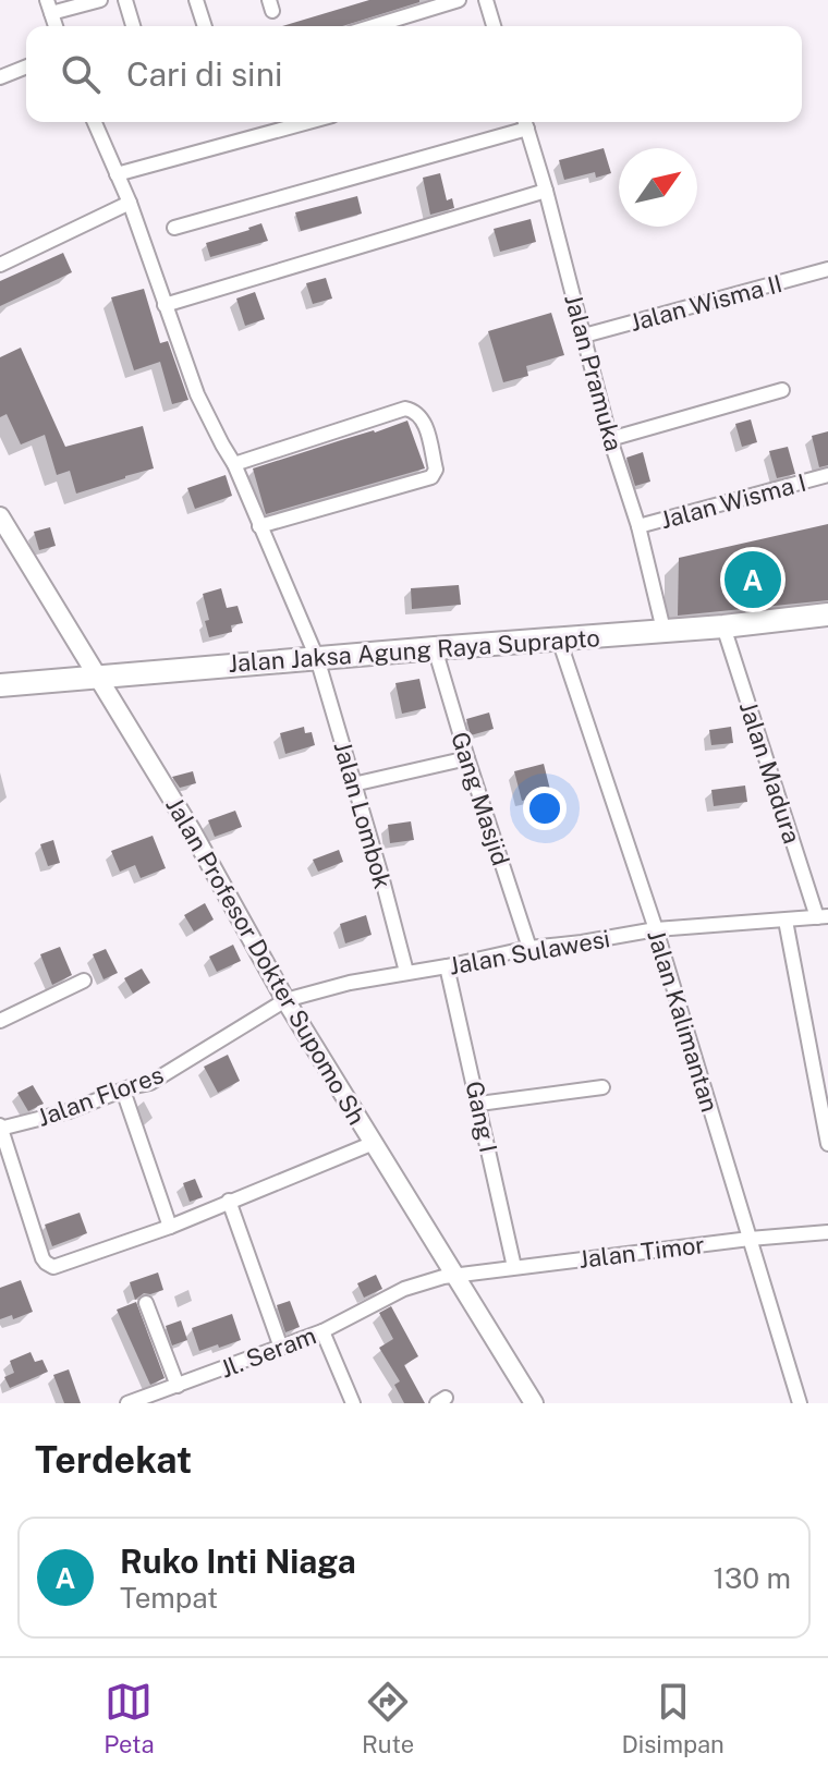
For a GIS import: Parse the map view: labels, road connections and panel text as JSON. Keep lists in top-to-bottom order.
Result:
{
  "streets": {
    "main road": ["Jalan Jaksa Agung Raya Suprapto"],
    "street": [
      "Jalan Wisma II",
      "Jalan Pramuka",
      "Jalan Wisma I",
      "Jalan Madura",
      "Gang Masjid",
      "Jalan Lombok",
      "Jalan Sulawesi",
      "Jalan Profesor Dokter Supomo Sh",
      "Jalan Kalimantan",
      "Jalan Flores",
      "Gang I",
      "Jalan Timor",
      "Jl. Seram"
    ]
  },
  "crossings": [
    ["Jalan Wisma II", "Jalan Pramuka"],
    ["Jalan Pramuka", "Jalan Wisma I"],
    ["Jalan Pramuka", "Jalan Jaksa Agung Raya Suprapto"],
    ["Jalan Jaksa Agung Raya Suprapto", "Jalan Madura"],
    ["Jalan Jaksa Agung Raya Suprapto", "Gang Masjid"],
    ["Jalan Jaksa Agung Raya Suprapto", "Jalan Lombok"],
    ["Jalan Jaksa Agung Raya Suprapto", "Jalan Profesor Dokter Supomo Sh"],
    ["Jalan Jaksa Agung Raya Suprapto", "Jalan Kalimantan"],
    ["Jalan Madura", "Jalan Sulawesi"],
    ["Gang Masjid", "Jalan Sulawesi"],
    ["Jalan Lombok", "Jalan Sulawesi"],
    ["Jalan Sulawesi", "Jalan Profesor Dokter Supomo Sh"],
    ["Jalan Sulawesi", "Jalan Kalimantan"],
    ["Jalan Sulawesi", "Jalan Flores"],
    ["Jalan Sulawesi", "Gang I"],
    ["Jalan Profesor Dokter Supomo Sh", "Jalan Flores"],
    ["Jalan Profesor Dokter Supomo Sh", "Jalan Timor"],
    ["Jalan Profesor Dokter Supomo Sh", "Jl. Seram"],
    ["Jalan Kalimantan", "Jalan Timor"],
    ["Gang I", "Jalan Timor"],
    ["Jalan Timor", "Jl. Seram"]
  ],
  "north": "top right",
  "page": {
    "search": "Cari di sini",
    "pins": "A",
    "heading": "Terdekat",
    "list": [
      {
        "mark": "A",
        "name": "Ruko Inti Niaga",
        "note": "Tempat",
        "value": "130 m"
      }
    ],
    "nav": ["Peta", "Rute", "Disimpan"]
  }
}
